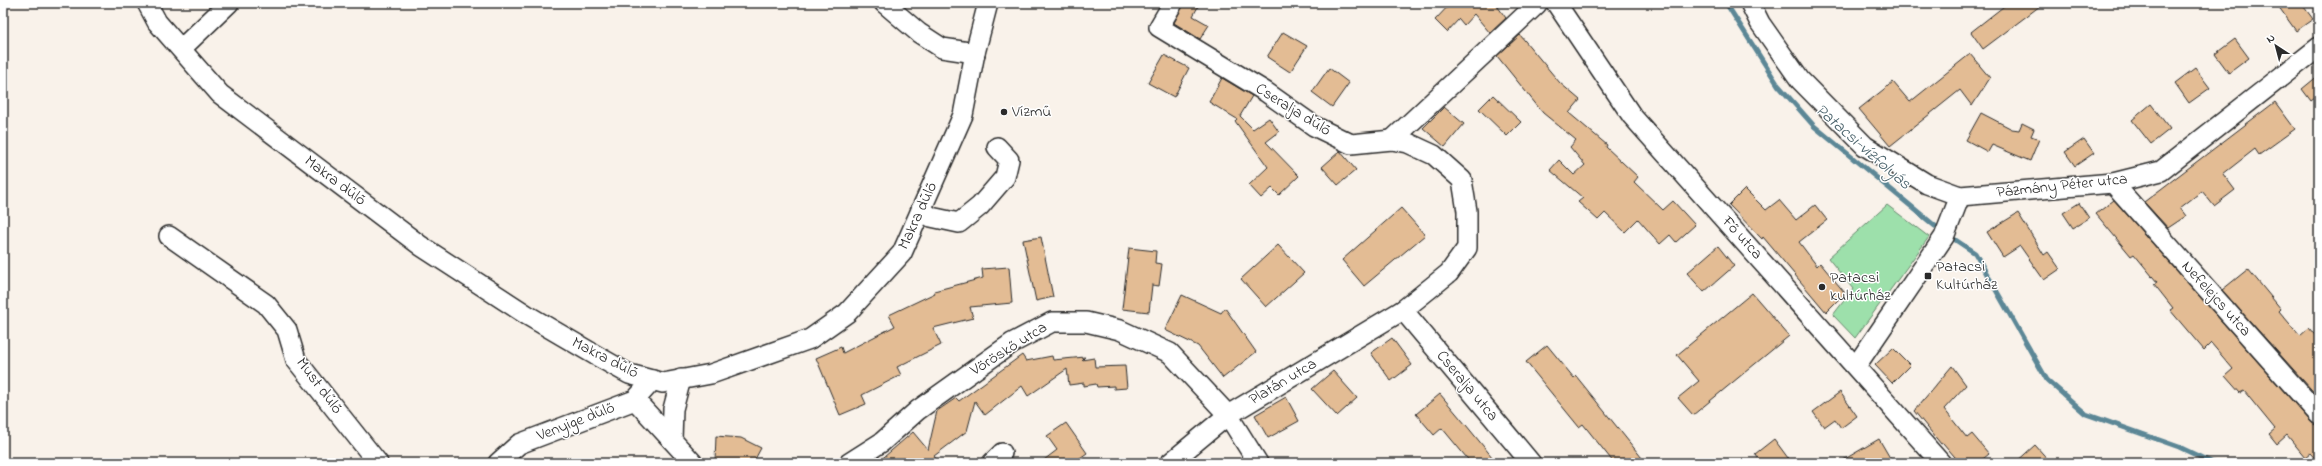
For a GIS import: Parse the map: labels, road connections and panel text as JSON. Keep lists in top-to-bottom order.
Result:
{
  "streets": {
    "street": [
      "Cseralja dűlő",
      "Makra dűlő",
      "Pázmány Péter utca",
      "Fő utca",
      "Nefelejcs utca",
      "Vöröskő utca",
      "Platán utca",
      "Must dűlő",
      "Cseralja utca",
      "Venyige dűlő"
    ]
  },
  "crossings": [
    ["Cseralja dűlő", "Platán utca"],
    ["Cseralja dűlő", "Cseralja utca"],
    ["Makra dűlő", "Venyige dűlő"],
    ["Pázmány Péter utca", "Nefelejcs utca"],
    ["Vöröskő utca", "Platán utca"],
    ["Platán utca", "Cseralja utca"]
  ],
  "water": ["Patacsi-vízfolyás"],
  "places": {
    "other": ["Vízmű", "Patacsi kultúrház"],
    "transit": ["Patacsi Kultúrház"]
  },
  "north": "top left"
}
